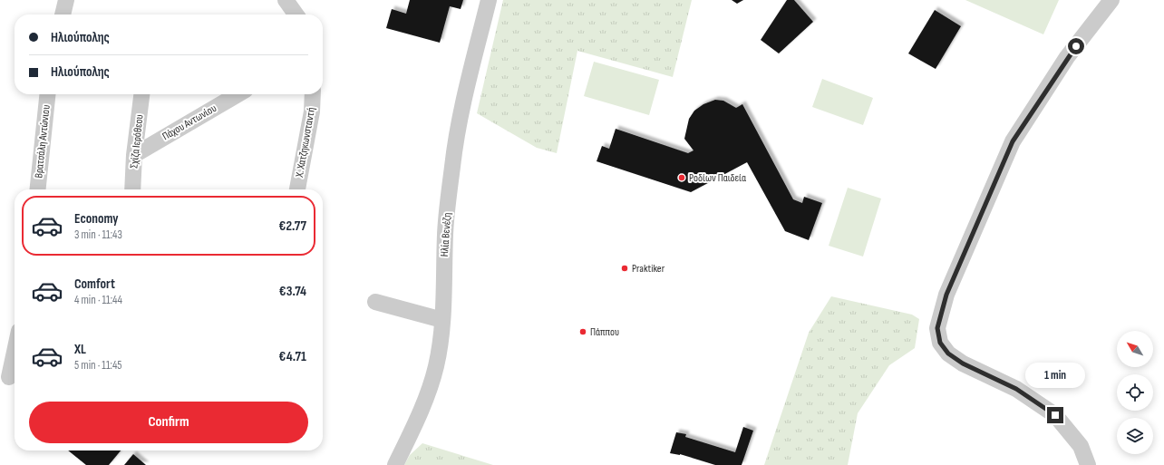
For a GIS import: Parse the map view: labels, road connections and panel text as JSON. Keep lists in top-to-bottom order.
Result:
{
  "streets": {
    "street": [
      "Πάχου Αντωνίου",
      "Βρατσάλη Αντώνιου",
      "Σχίζα Ιερόθεου",
      "Χ. Χατζηκωνσταντή",
      "Ηλία Βενέζη"
    ]
  },
  "crossings": [
    ["Πάχου Αντωνίου", "Σχίζα Ιερόθεου"]
  ],
  "places": ["Ροδίων Παιδεία", "Praktiker", "Πάππου"],
  "north": "top left",
  "page": {
    "banner": ["Ηλιούπολης", "Ηλιούπολης"],
    "list": [
      {
        "name": "Economy",
        "note": "3 min · 11:43",
        "value": "€2.77"
      },
      {
        "name": "Comfort",
        "note": "4 min · 11:44",
        "value": "€3.74"
      },
      {
        "name": "XL",
        "note": "5 min · 11:45",
        "value": "€4.71"
      }
    ],
    "bubble": "1 min",
    "buttons": "Confirm"
  }
}
